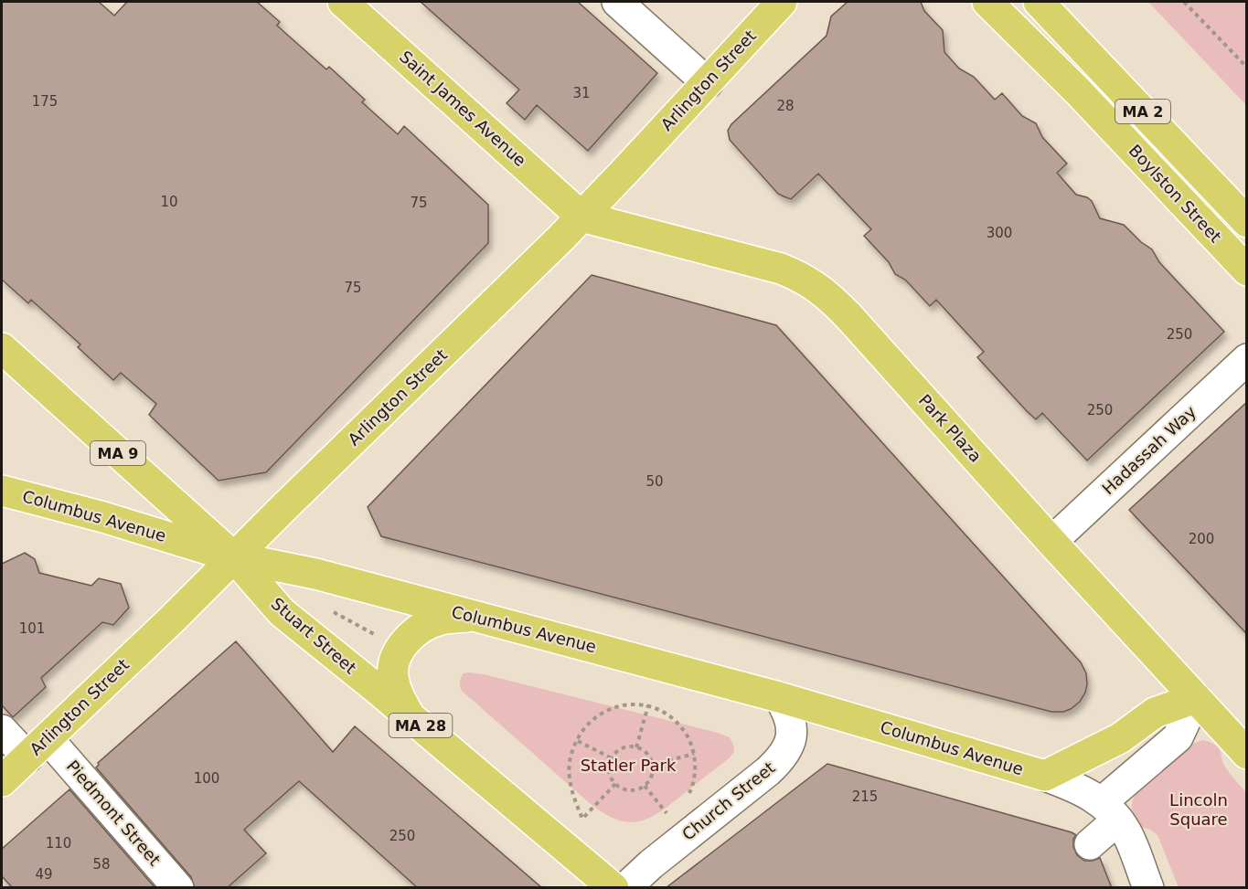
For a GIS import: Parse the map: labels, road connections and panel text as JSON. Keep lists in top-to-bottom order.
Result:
{
  "streets": {
    "main road": [
      "Arlington Street",
      "Saint James Avenue",
      "MA 2",
      "Boylston Street",
      "Park Plaza",
      "MA 9",
      "Columbus Avenue",
      "Stuart Street",
      "MA 28"
    ],
    "street": ["Hadassah Way", "Church Street", "Piedmont Street"]
  },
  "crossings": [
    ["Arlington Street", "Saint James Avenue"],
    ["Arlington Street", "Park Plaza"],
    ["Arlington Street", "Columbus Avenue"],
    ["Arlington Street", "Stuart Street"],
    ["Arlington Street", "Piedmont Street"],
    ["Saint James Avenue", "Park Plaza"],
    ["Park Plaza", "Hadassah Way"],
    ["Park Plaza", "Columbus Avenue"],
    ["Columbus Avenue", "Stuart Street"],
    ["Columbus Avenue", "Church Street"]
  ],
  "parks": ["Statler Park", "Lincoln Square"],
  "house_numbers": [
    "31",
    "175",
    "28",
    "10",
    "75",
    "300",
    "75",
    "250",
    "250",
    "50",
    "200",
    "101",
    "100",
    "215",
    "250",
    "110",
    "58",
    "49"
  ]
}
